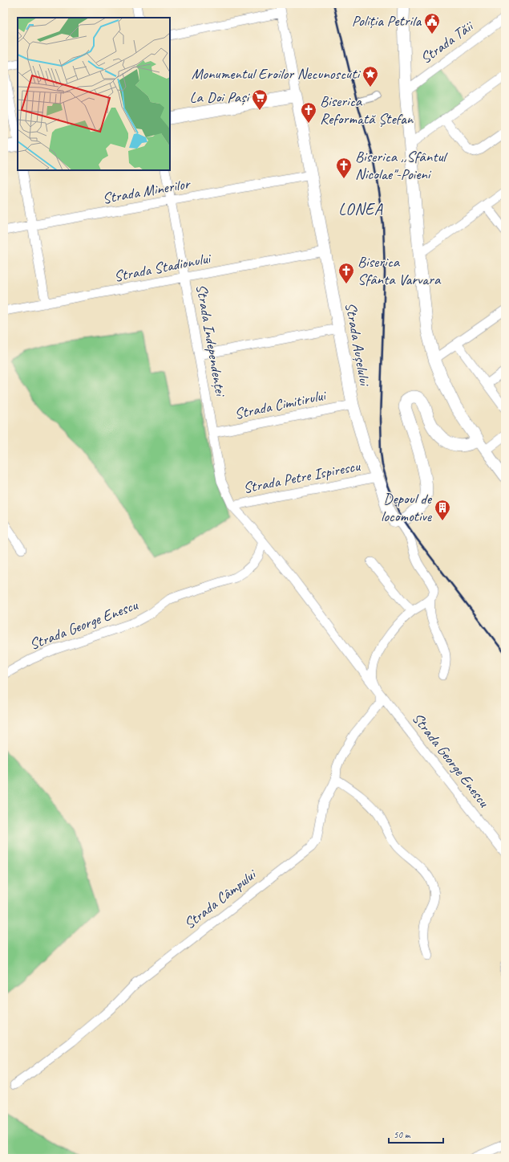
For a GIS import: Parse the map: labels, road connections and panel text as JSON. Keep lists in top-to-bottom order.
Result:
{
  "streets": {
    "main road": ["Strada Aușelului"],
    "street": [
      "Strada Tăii",
      "Strada Minerilor",
      "Strada Stadionului",
      "Strada Independenței",
      "Strada Cimitirului",
      "Strada Petre Ispirescu",
      "Strada George Enescu",
      "Strada Câmpului"
    ]
  },
  "crossings": [
    ["Strada Minerilor", "Strada Independenței"],
    ["Strada Minerilor", "Strada Aușelului"],
    ["Strada Stadionului", "Strada Independenței"],
    ["Strada Stadionului", "Strada Aușelului"],
    ["Strada Independenței", "Strada Cimitirului"],
    ["Strada Independenței", "Strada Petre Ispirescu"],
    ["Strada Independenței", "Strada George Enescu"],
    ["Strada Aușelului", "Strada Cimitirului"],
    ["Strada Aușelului", "Strada Petre Ispirescu"],
    ["Strada Petre Ispirescu", "Strada George Enescu"],
    ["Strada George Enescu", "Strada Câmpului"]
  ],
  "districts": ["LONEA"],
  "places": {
    "public building": ["Poliția Petrila"],
    "place": ["Monumentul Eroilor Necunoscuti"],
    "supermarket": ["La Doi Pași"],
    "church": ["Biserica Reformată Ștefan", "Biserica ,,Sfântul Nicolae\"-Poieni", "Biserica Sfânta Varvara"],
    "building": ["Depoul de locomotive"]
  },
  "scale_bar": "50 m"
}
